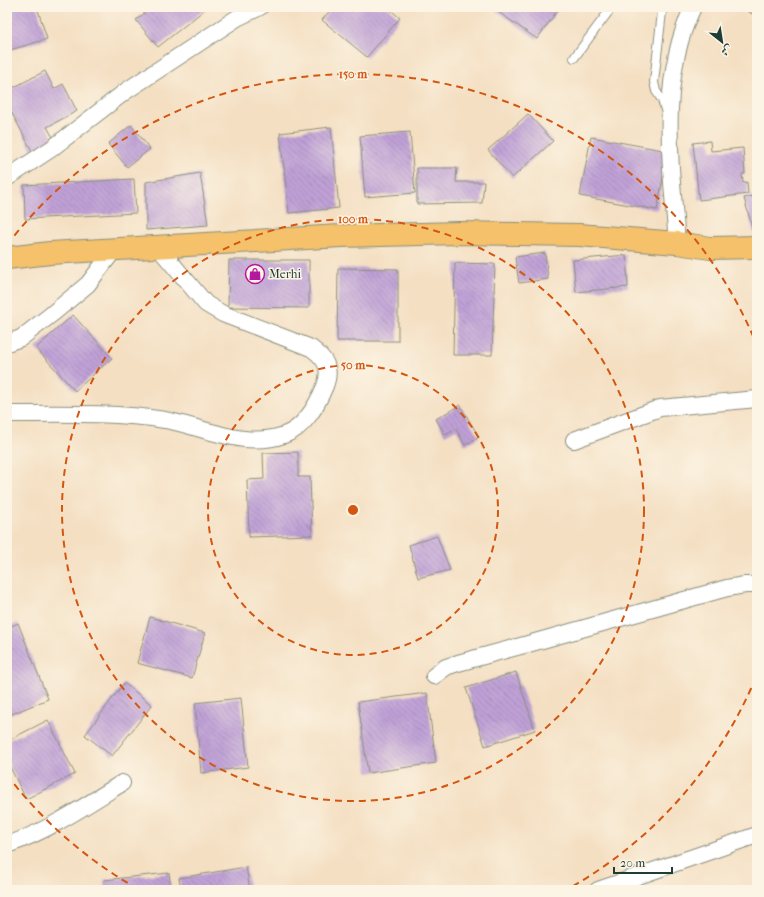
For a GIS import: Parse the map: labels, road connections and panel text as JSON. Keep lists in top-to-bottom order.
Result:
{
  "places": {
    "shop": ["Merhi"]
  },
  "scale_bar": "20 m",
  "north": "bottom right",
  "rings": ["150 m", "100 m", "50 m"]
}
